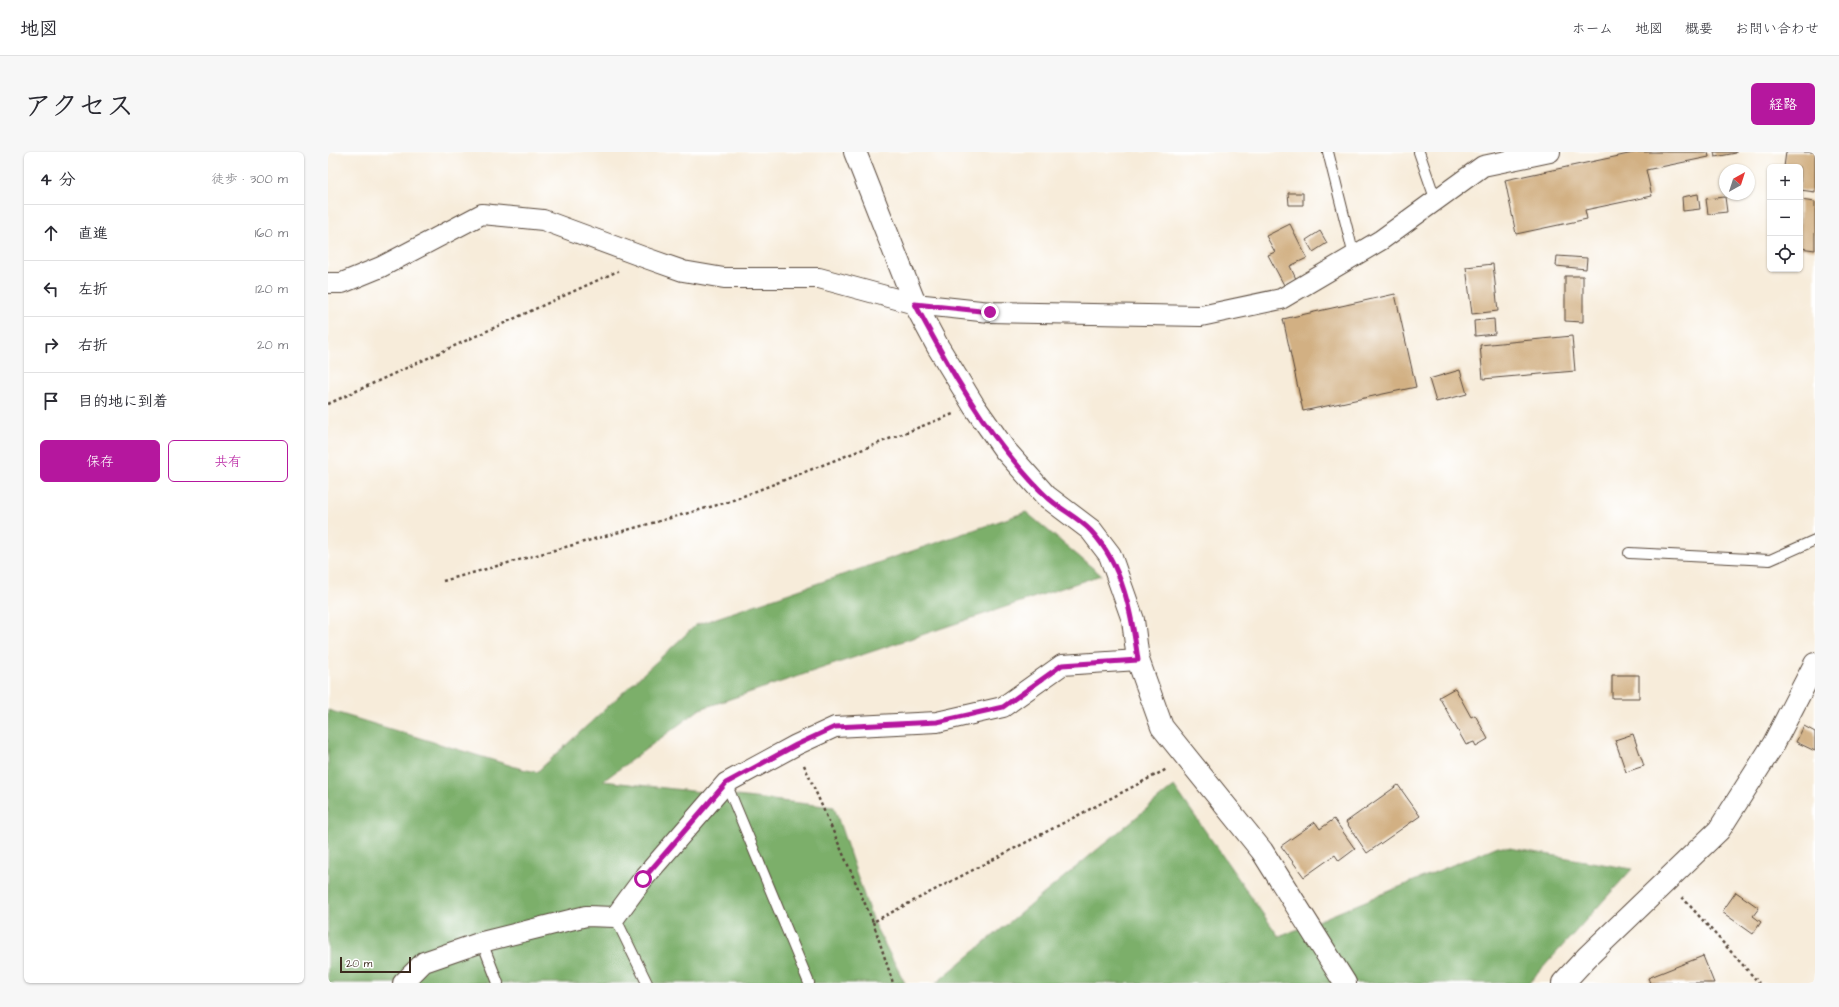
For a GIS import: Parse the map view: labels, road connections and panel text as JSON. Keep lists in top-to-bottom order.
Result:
{
  "scale_bar": "20 m",
  "north": "top right",
  "page": {
    "header": "地図",
    "nav": [
      "ホーム",
      "地図",
      "概要",
      "お問い合わせ"
    ],
    "title": "アクセス",
    "buttons": [
      "経路",
      ["保存", "共有"]
    ],
    "heading": ["4 分", "徒歩 · 300 m"],
    "map_buttons": ["+", "−"],
    "list": [
      ["直進", "160 m"],
      ["左折", "120 m"],
      ["右折", "20 m"],
      "目的地に到着"
    ],
    "scale": "20 m"
  }
}
